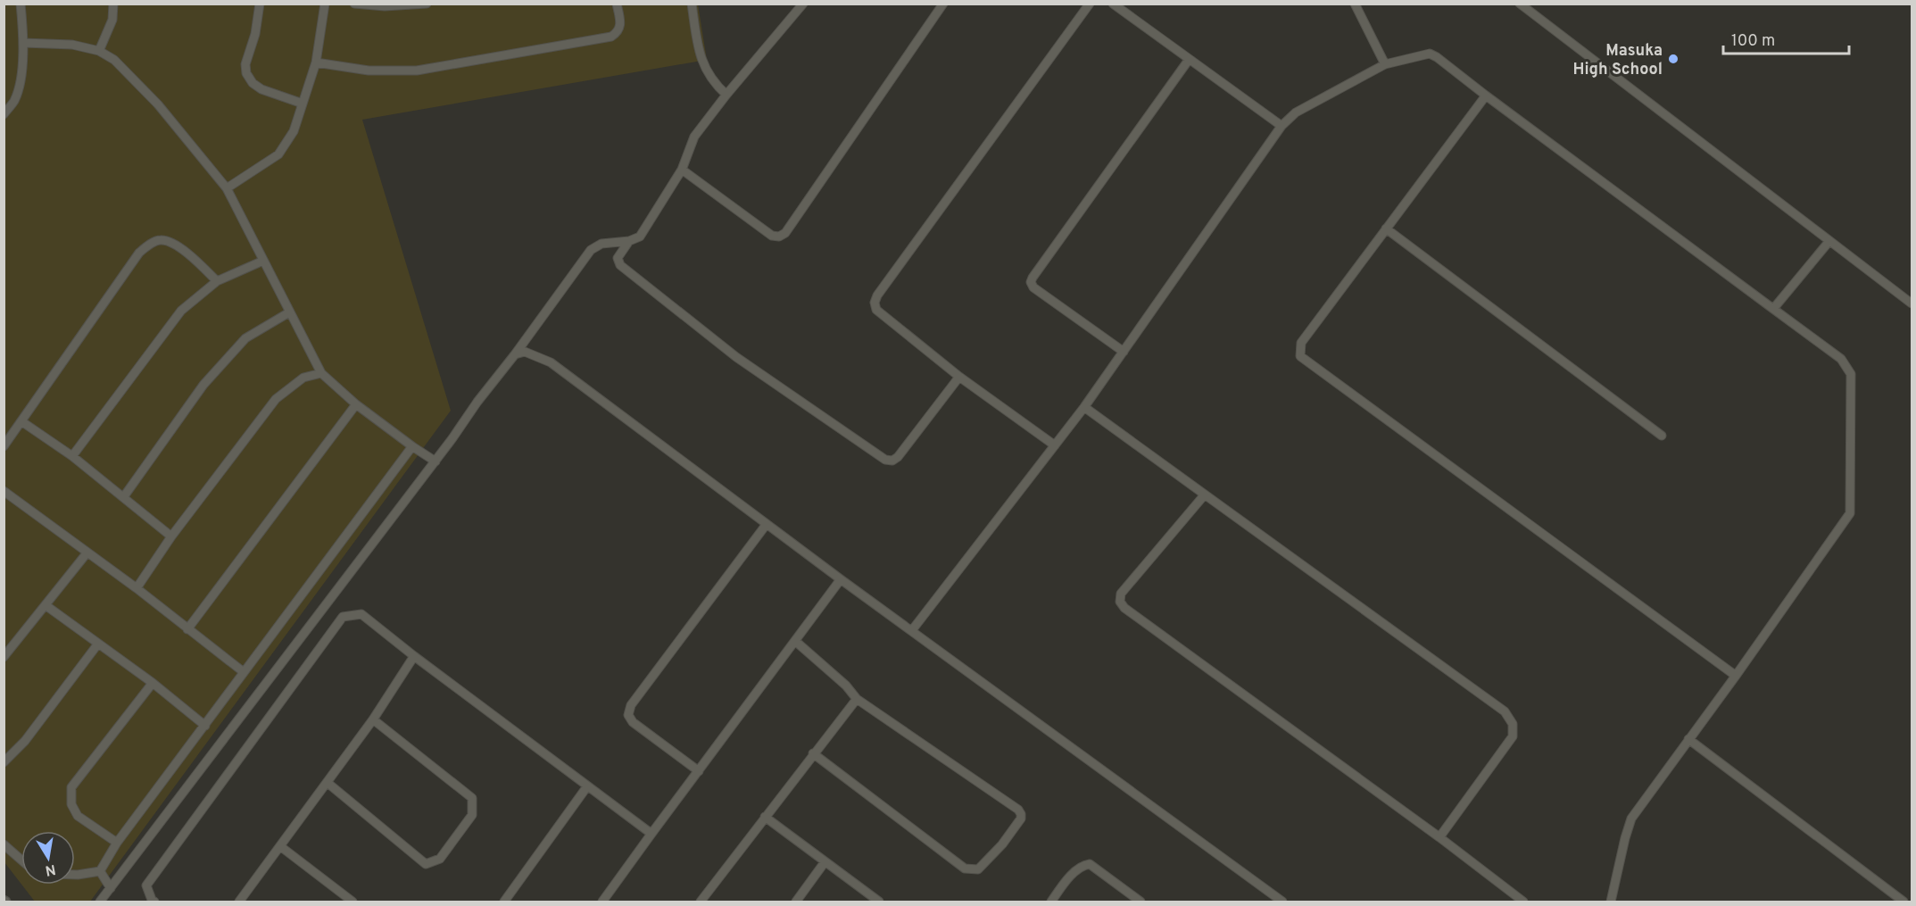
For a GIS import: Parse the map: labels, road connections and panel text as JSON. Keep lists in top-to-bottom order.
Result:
{
  "places": ["Masuka High School"],
  "scale_bar": "100 m",
  "north": "bottom"
}
